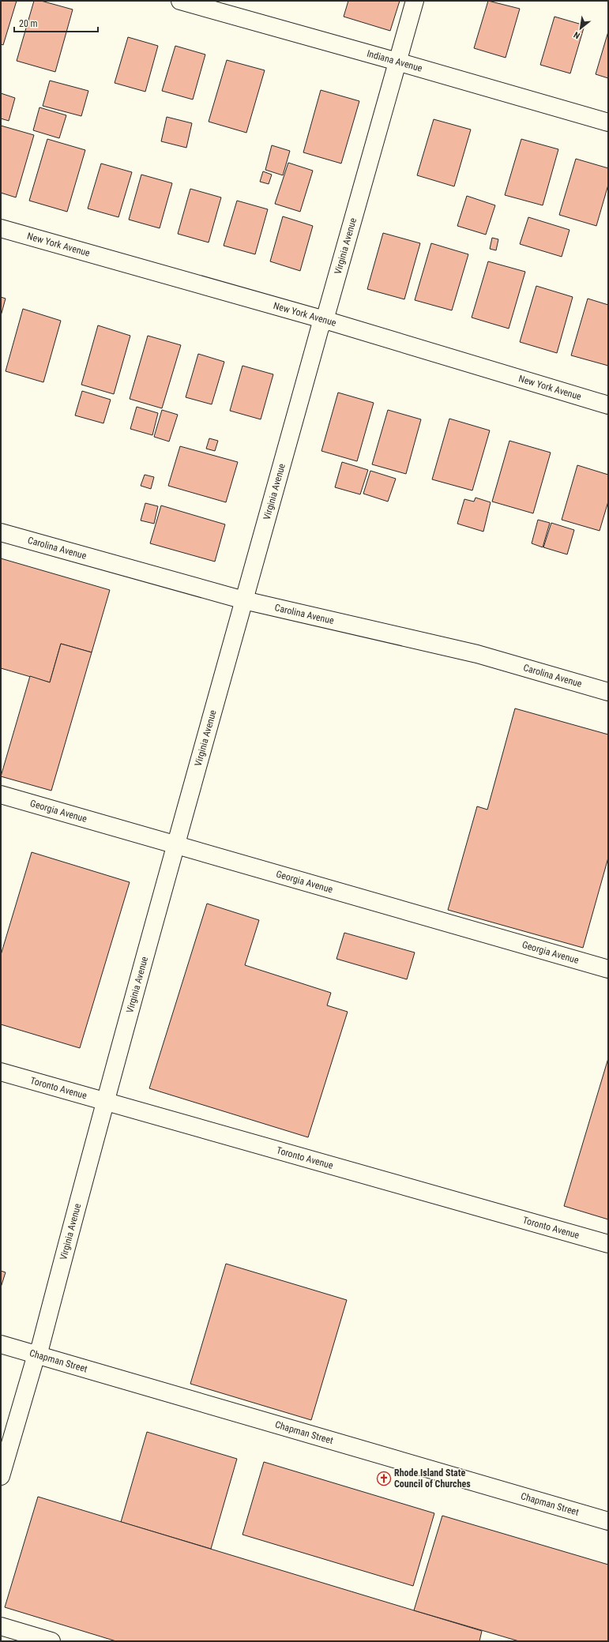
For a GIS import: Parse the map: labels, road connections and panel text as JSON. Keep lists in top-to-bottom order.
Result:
{
  "streets": {
    "street": [
      "Indiana Avenue",
      "New York Avenue",
      "Virginia Avenue",
      "Carolina Avenue",
      "Georgia Avenue",
      "Toronto Avenue",
      "Chapman Street"
    ]
  },
  "crossings": [
    ["Indiana Avenue", "Virginia Avenue"],
    ["New York Avenue", "Virginia Avenue"],
    ["Virginia Avenue", "Carolina Avenue"],
    ["Virginia Avenue", "Georgia Avenue"],
    ["Virginia Avenue", "Toronto Avenue"],
    ["Virginia Avenue", "Chapman Street"]
  ],
  "places": {
    "church": ["Rhode Island State Council of Churches"]
  },
  "scale_bar": "20 m",
  "north": "bottom left"
}
